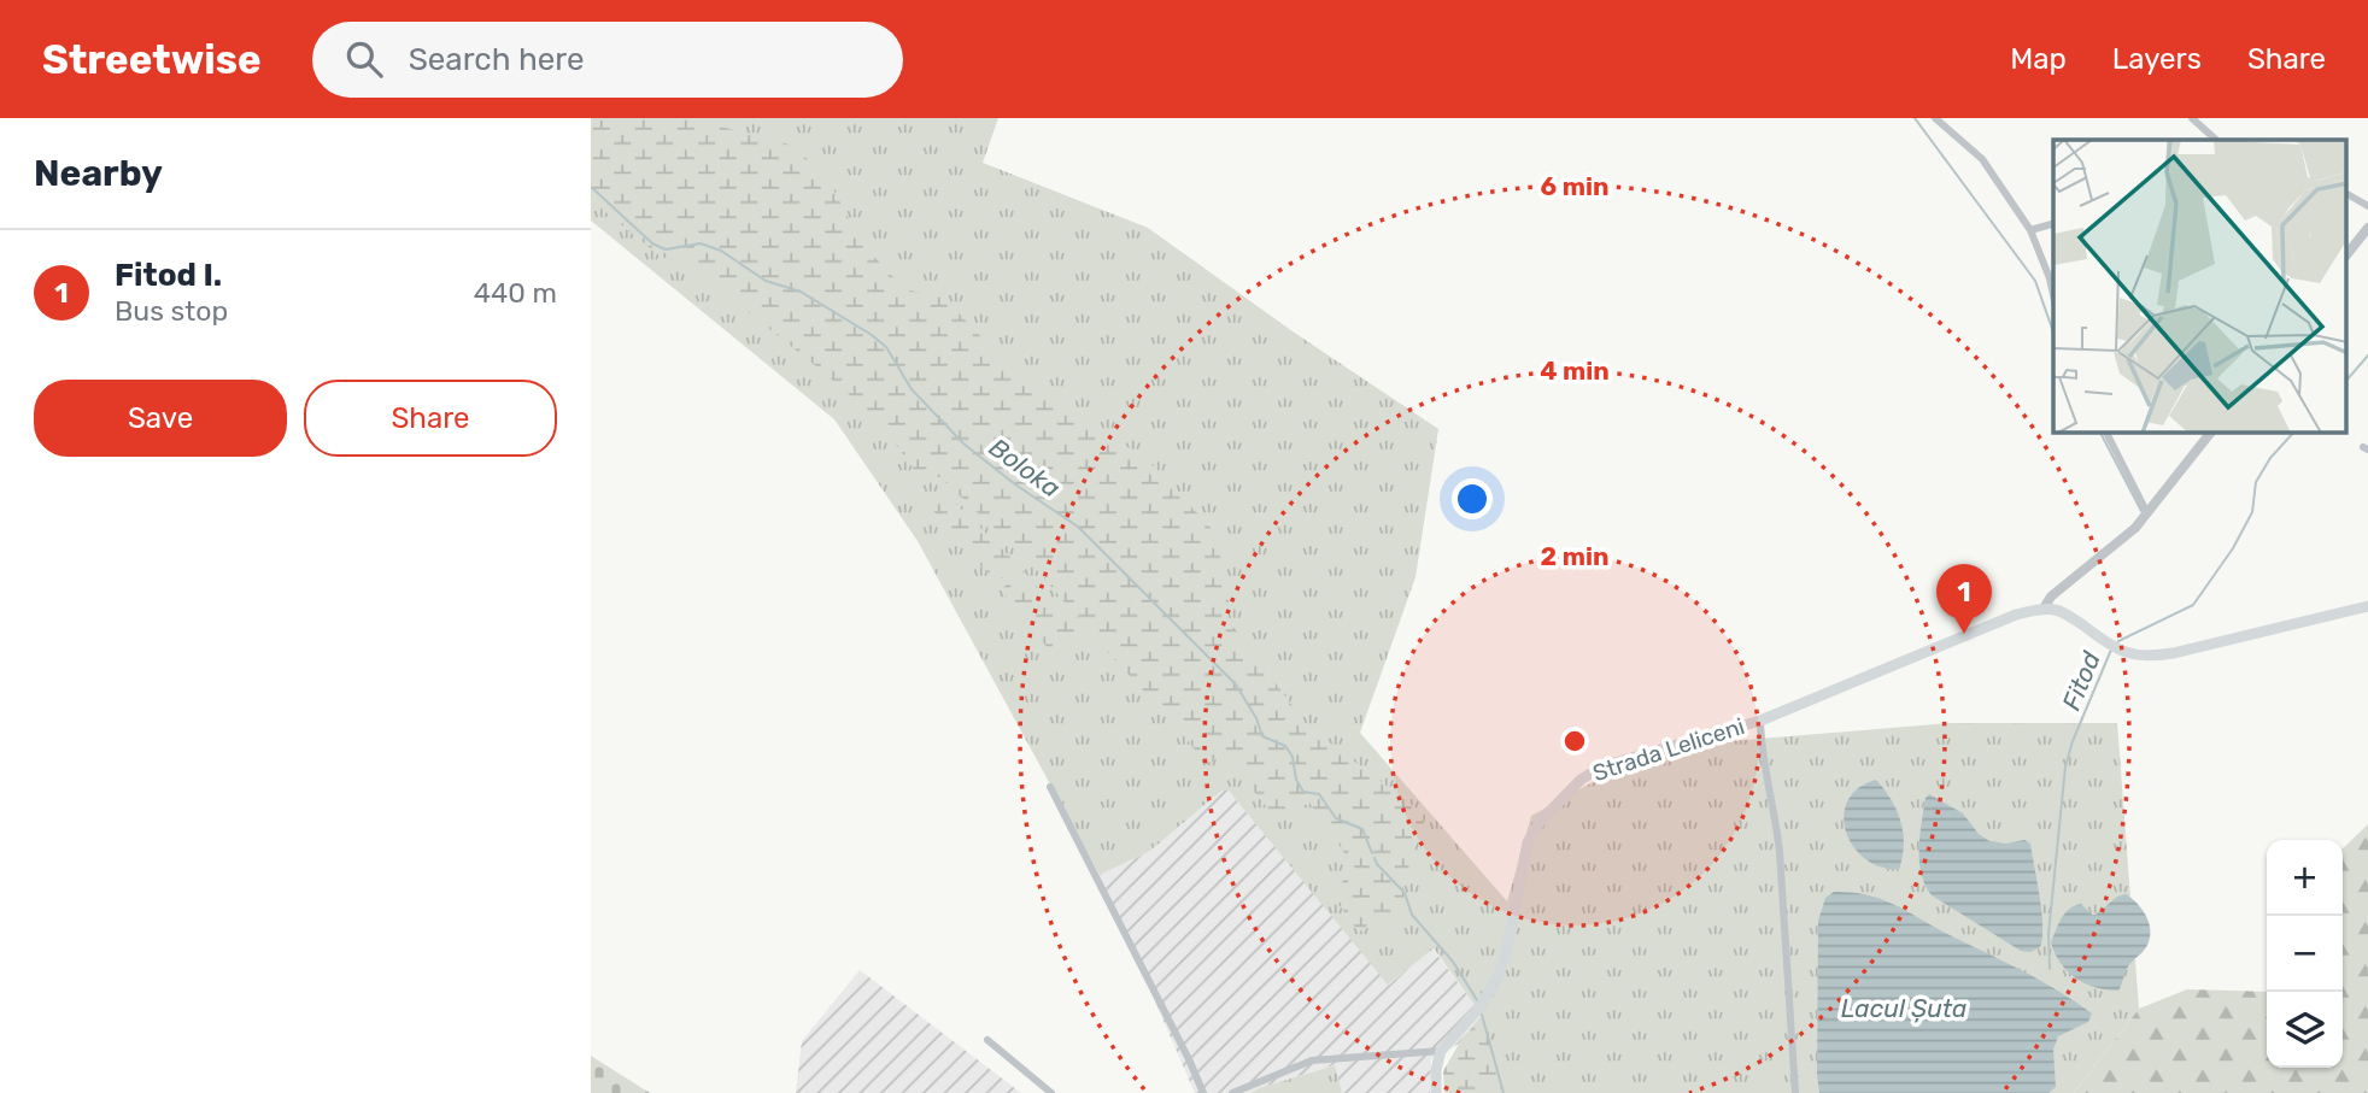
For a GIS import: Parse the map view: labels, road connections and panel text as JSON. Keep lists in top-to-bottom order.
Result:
{
  "streets": {
    "main road": ["Strada Leliceni"]
  },
  "water": ["Boloka", "Fitod", "Lacul Șuta"],
  "page": {
    "header": "Streetwise",
    "search": "Search here",
    "nav": ["Map", "Layers", "Share"],
    "heading": "Nearby",
    "list": [
      {
        "mark": "1",
        "name": "Fitod I.",
        "note": "Bus stop",
        "value": "440 m"
      }
    ],
    "buttons": ["Save", "Share"],
    "pins": "1",
    "map_buttons": ["+", "−"]
  },
  "rings": ["6 min", "4 min", "2 min"]
}
